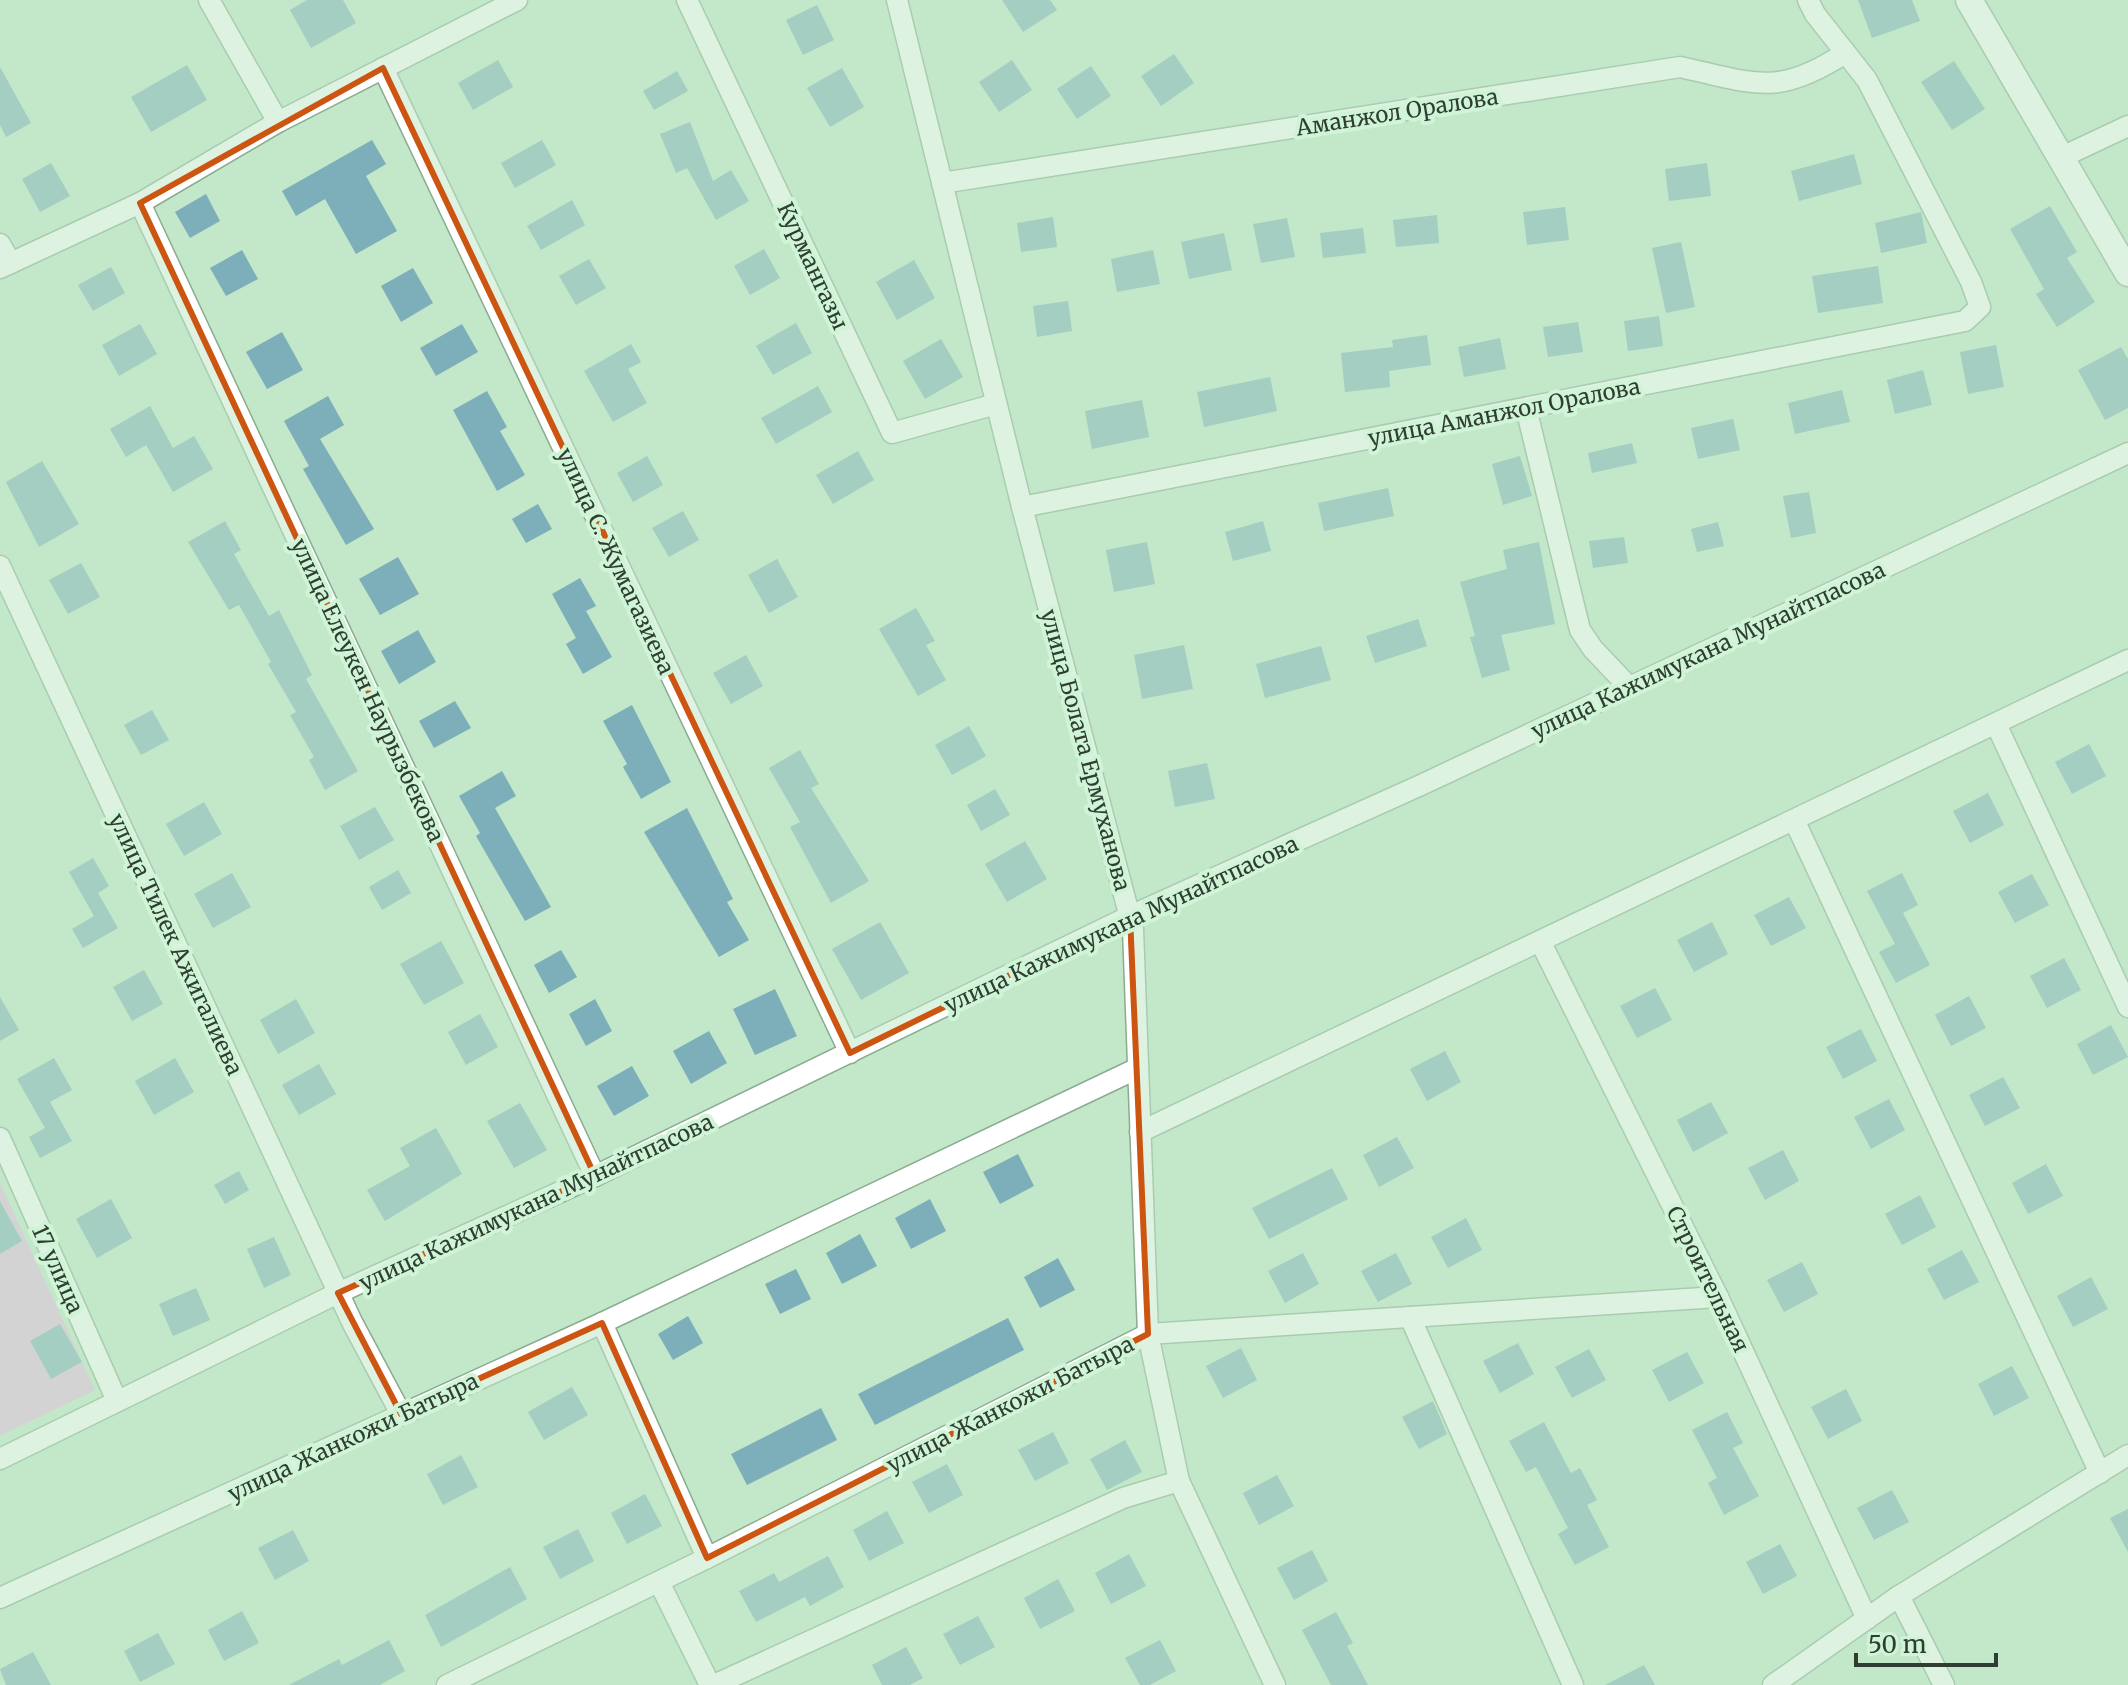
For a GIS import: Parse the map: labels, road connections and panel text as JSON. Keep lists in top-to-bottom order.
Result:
{
  "streets": {
    "street": [
      "Аманжол Оралова",
      "Курмангазы",
      "улица Аманжол Оралова",
      "улица С. Жумагазиева",
      "улица Кажимукана Мунайтпасова",
      "улица Елеукен Наурызбекова",
      "улица Болата Ермуханова",
      "улица Тилек Ажигалиева",
      "17 улица",
      "Строительная",
      "улица Жанкожи Батыра"
    ]
  },
  "crossings": [
    ["Аманжол Оралова", "улица Аманжол Оралова"],
    ["Аманжол Оралова", "улица Болата Ермуханова"],
    ["Курмангазы", "улица Болата Ермуханова"],
    ["улица Аманжол Оралова", "улица Болата Ермуханова"],
    ["улица С. Жумагазиева", "улица Кажимукана Мунайтпасова"],
    ["улица Кажимукана Мунайтпасова", "улица Елеукен Наурызбекова"],
    ["улица Кажимукана Мунайтпасова", "улица Болата Ермуханова"],
    ["улица Кажимукана Мунайтпасова", "улица Тилек Ажигалиева"],
    ["улица Кажимукана Мунайтпасова", "17 улица"],
    ["улица Болата Ермуханова", "улица Жанкожи Батыра"],
    ["улица Тилек Ажигалиева", "улица Жанкожи Батыра"],
    ["Строительная", "улица Жанкожи Батыра"]
  ],
  "scale_bar": "50 m"
}
